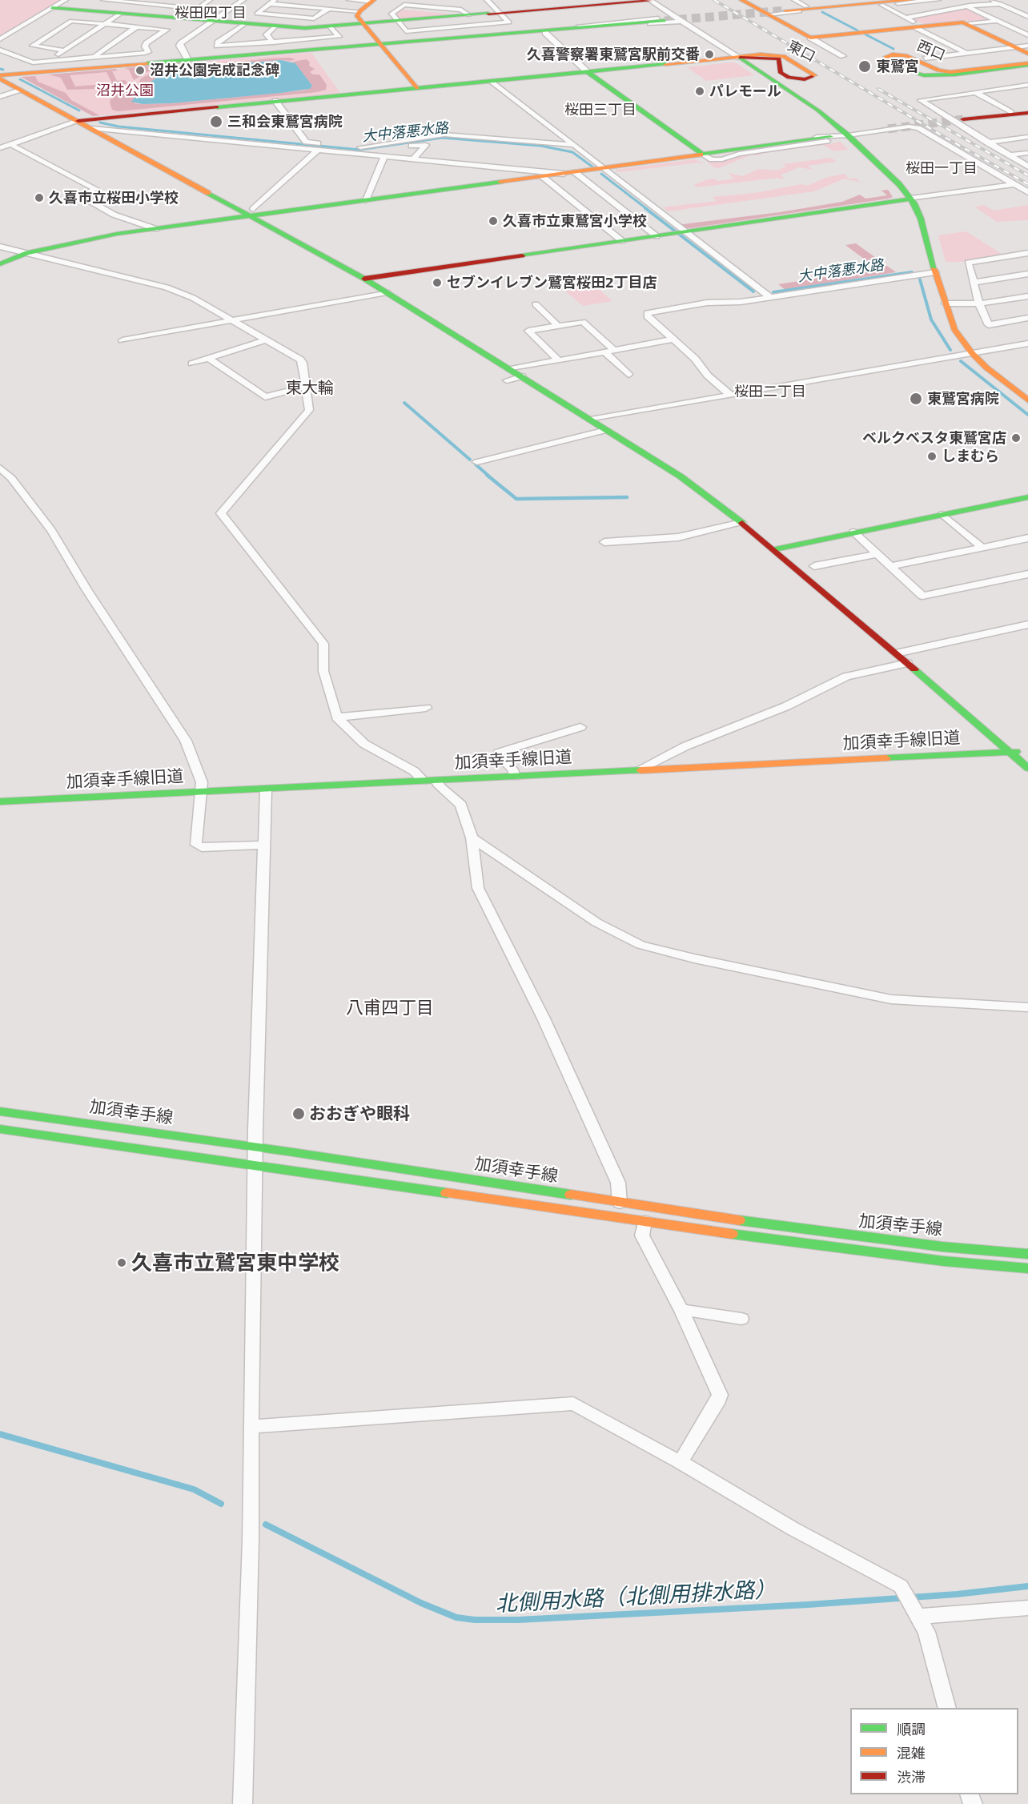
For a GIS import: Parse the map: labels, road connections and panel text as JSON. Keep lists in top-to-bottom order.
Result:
{
  "streets": {
    "street": [
      "西口",
      "東口",
      "加須幸手線旧道",
      "加須幸手線"
    ]
  },
  "districts": [
    "桜田四丁目",
    "桜田三丁目",
    "桜田一丁目",
    "東大輪",
    "桜田二丁目",
    "八甫四丁目"
  ],
  "water": ["大中落悪水路", "北側用水路（北側用排水路）"],
  "parks": ["沼井公園"],
  "places": [
    "久喜警察署東鷲宮駅前交番",
    "東鷲宮",
    "沼井公園完成記念碑",
    "パレモール",
    "三和会東鷲宮病院",
    "久喜市立桜田小学校",
    "久喜市立東鷲宮小学校",
    "セブンイレブン鷲宮桜田2丁目店",
    "東鷲宮病院",
    "ベルクベスタ東鷲宮店",
    "しまむら",
    "おおぎや眼科",
    "久喜市立鷲宮東中学校"
  ],
  "legend": ["順調", "混雑", "渋滞"]
}
